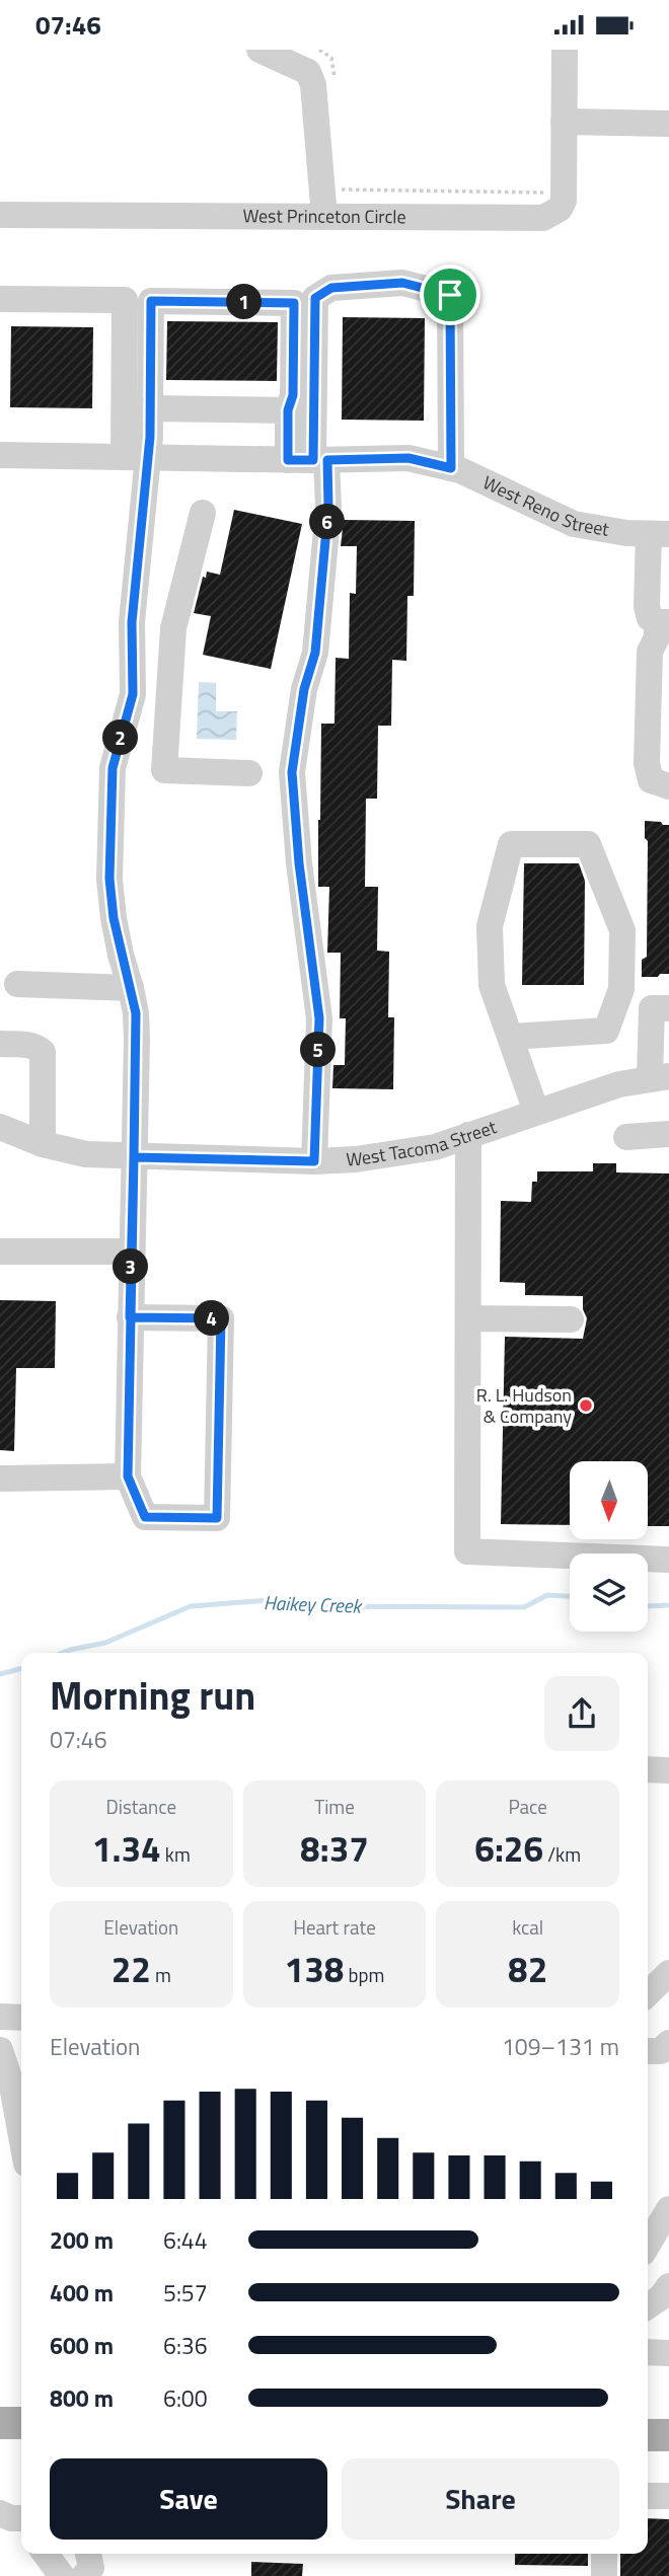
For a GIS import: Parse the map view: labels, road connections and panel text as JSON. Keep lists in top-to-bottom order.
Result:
{
  "streets": {
    "street": ["West Princeton Circle", "West Reno Street", "West Tacoma Street"]
  },
  "water": ["Haikey Creek"],
  "places": ["R. L. Hudson & Company"],
  "north": "bottom",
  "page": {
    "status": "07:46",
    "pins": [
      "1",
      "6",
      "2",
      "5",
      "3",
      "4"
    ],
    "heading": ["Morning run", "07:46"],
    "stats": [
      ["Distance", "1.34 km"],
      ["Time", "8:37"],
      ["Pace", "6:26 /km"],
      ["Elevation", "22 m"],
      ["Heart rate", "138 bpm"],
      ["kcal", "82"]
    ],
    "chart": ["Elevation", "109–131 m"],
    "list": [
      {
        "name": "200 m",
        "note": "6:44"
      },
      {
        "name": "400 m",
        "note": "5:57"
      },
      {
        "name": "600 m",
        "note": "6:36"
      },
      {
        "name": "800 m",
        "note": "6:00"
      }
    ],
    "buttons": ["Save", "Share"]
  }
}
